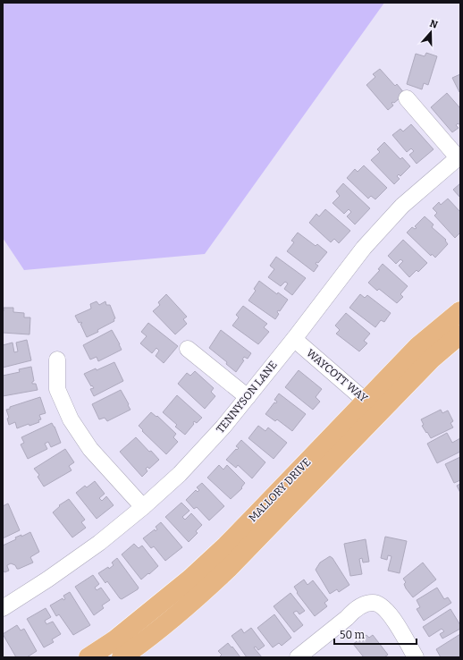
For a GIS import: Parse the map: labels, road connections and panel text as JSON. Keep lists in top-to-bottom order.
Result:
{
  "streets": {
    "main road": ["MALLORY DRIVE"],
    "street": ["WAYCOTT WAY", "TENNYSON LANE"]
  },
  "crossings": [
    ["WAYCOTT WAY", "TENNYSON LANE"],
    ["WAYCOTT WAY", "MALLORY DRIVE"]
  ],
  "scale_bar": "50 m",
  "north": "top"
}
